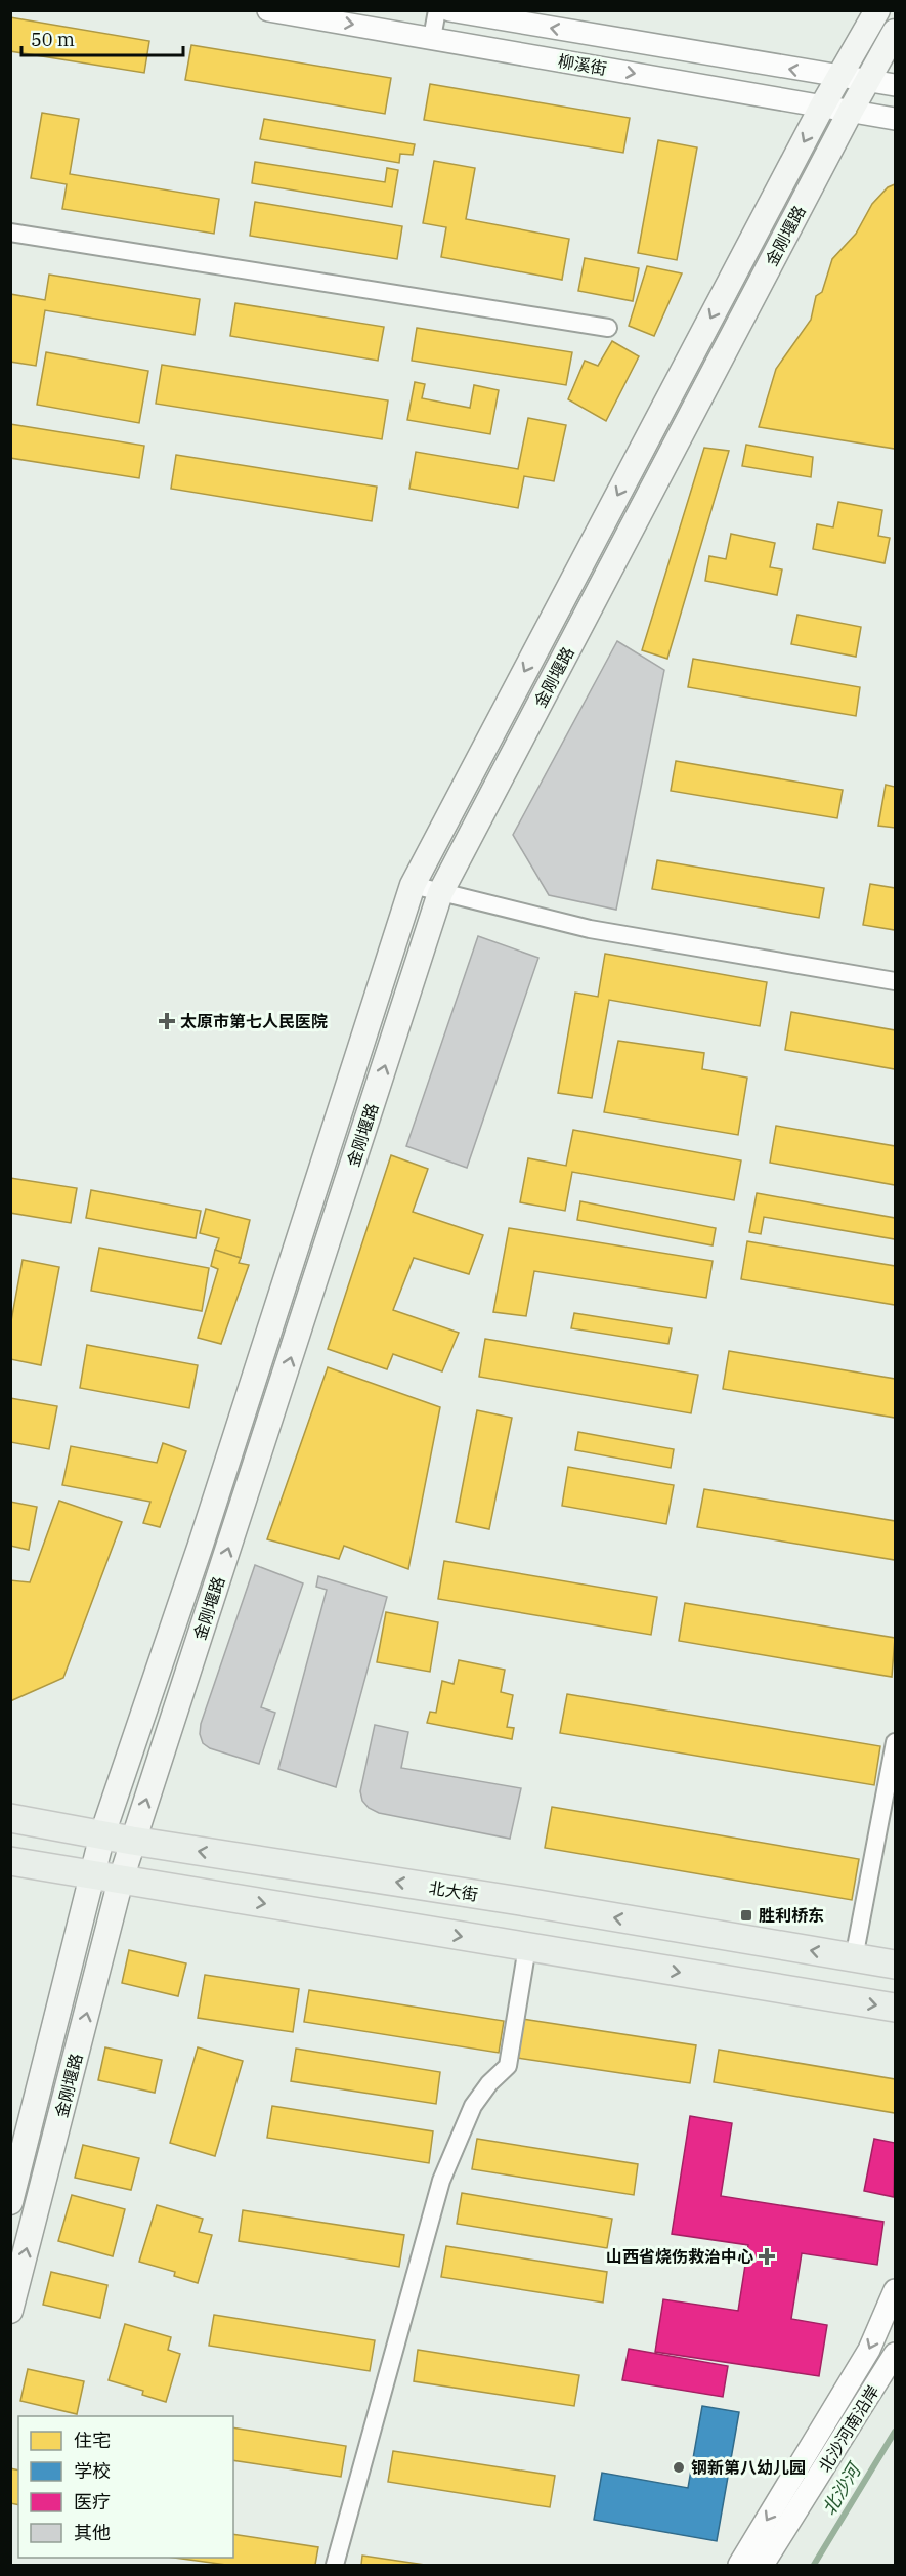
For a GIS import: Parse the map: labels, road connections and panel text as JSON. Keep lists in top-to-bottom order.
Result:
{
  "streets": {
    "main road": ["金刚堰路", "北大街"],
    "street": ["柳溪街", "北沙河南沿岸"]
  },
  "crossings": [
    ["柳溪街", "金刚堰路"],
    ["金刚堰路", "北大街"]
  ],
  "water": ["北沙河"],
  "places": {
    "health": ["太原市第七人民医院", "山西省烧伤救治中心"],
    "transit": ["胜利桥东"],
    "other": ["钢新第八幼儿园"]
  },
  "legend": [
    "住宅",
    "学校",
    "医疗",
    "其他"
  ],
  "scale_bar": "50 m"
}
